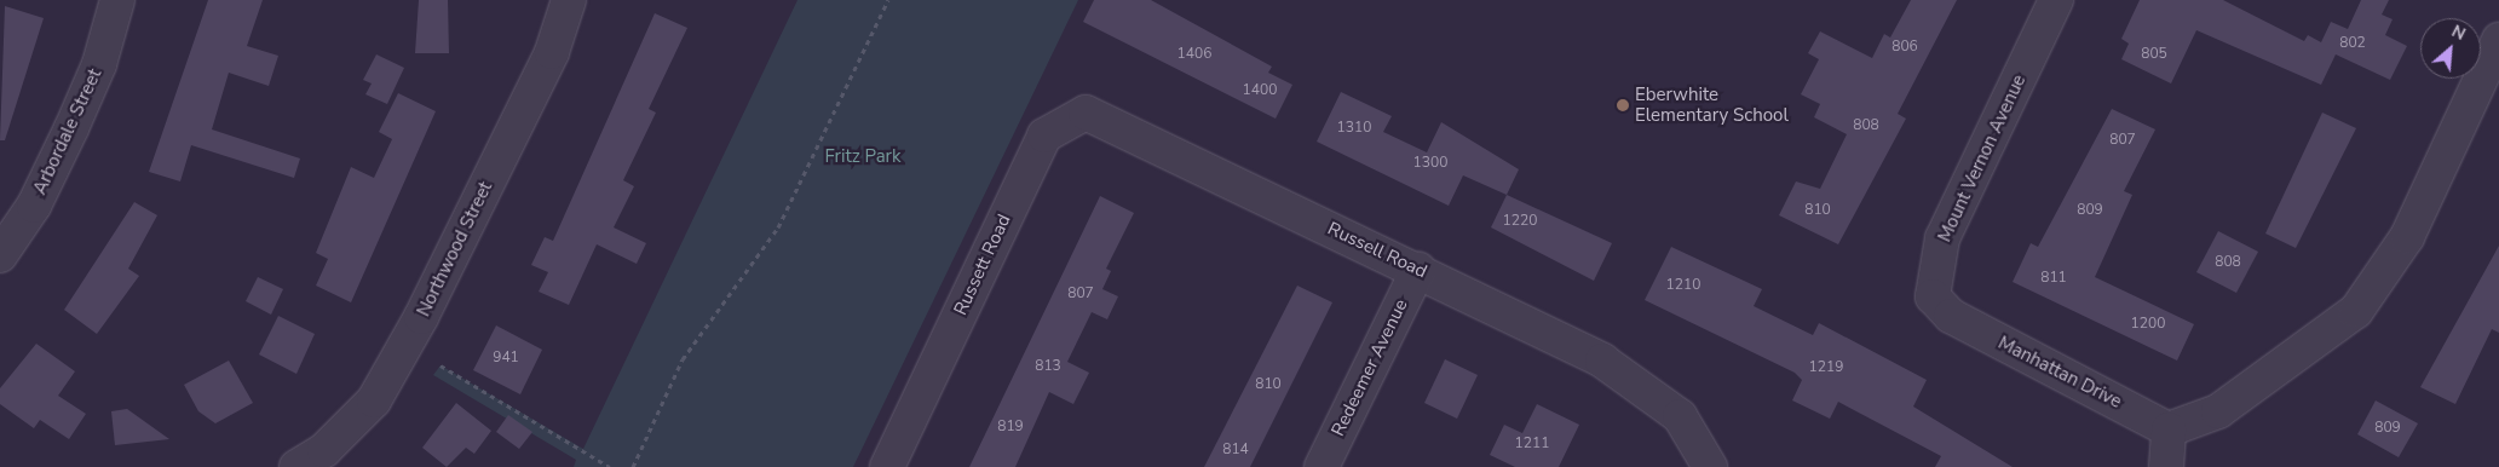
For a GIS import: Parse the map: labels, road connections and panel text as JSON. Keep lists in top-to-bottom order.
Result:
{
  "streets": {
    "street": [
      "Arbordale Street",
      "Mount Vernon Avenue",
      "Northwood Street",
      "Russell Road",
      "Russett Road",
      "Redeemer Avenue",
      "Manhattan Drive"
    ]
  },
  "crossings": [
    ["Mount Vernon Avenue", "Manhattan Drive"],
    ["Russell Road", "Russett Road"],
    ["Russell Road", "Redeemer Avenue"]
  ],
  "parks": ["Fritz Park"],
  "places": ["Eberwhite Elementary School"],
  "house_numbers": [
    "802",
    "806",
    "1406",
    "805",
    "1400",
    "808",
    "1310",
    "807",
    "1300",
    "810",
    "809",
    "1220",
    "808",
    "811",
    "1210",
    "807",
    "1200",
    "941",
    "813",
    "1219",
    "810",
    "819",
    "809",
    "1211",
    "814"
  ],
  "north": "top right"
}
